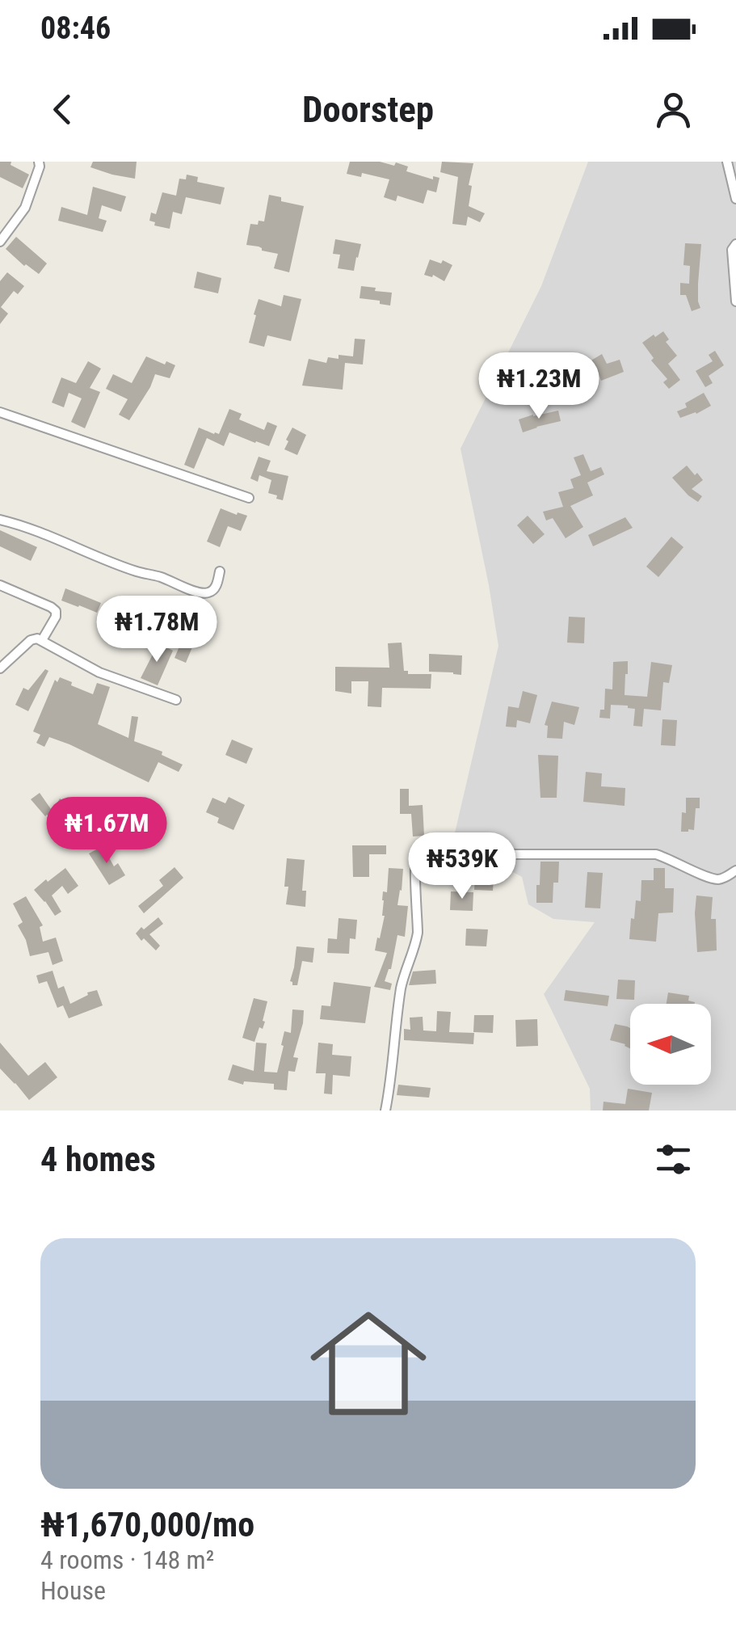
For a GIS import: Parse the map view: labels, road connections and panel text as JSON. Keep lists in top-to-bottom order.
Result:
{
  "north": "left",
  "page": {
    "status": "08:46",
    "header": "Doorstep",
    "price": [
      "₦1.23M",
      "₦1.78M",
      "₦1.67M",
      "₦539K"
    ],
    "heading": "4 homes",
    "list": [
      {
        "name": "₦1,670,000/mo",
        "note": "4 rooms · 148 m² · House"
      }
    ]
  }
}
